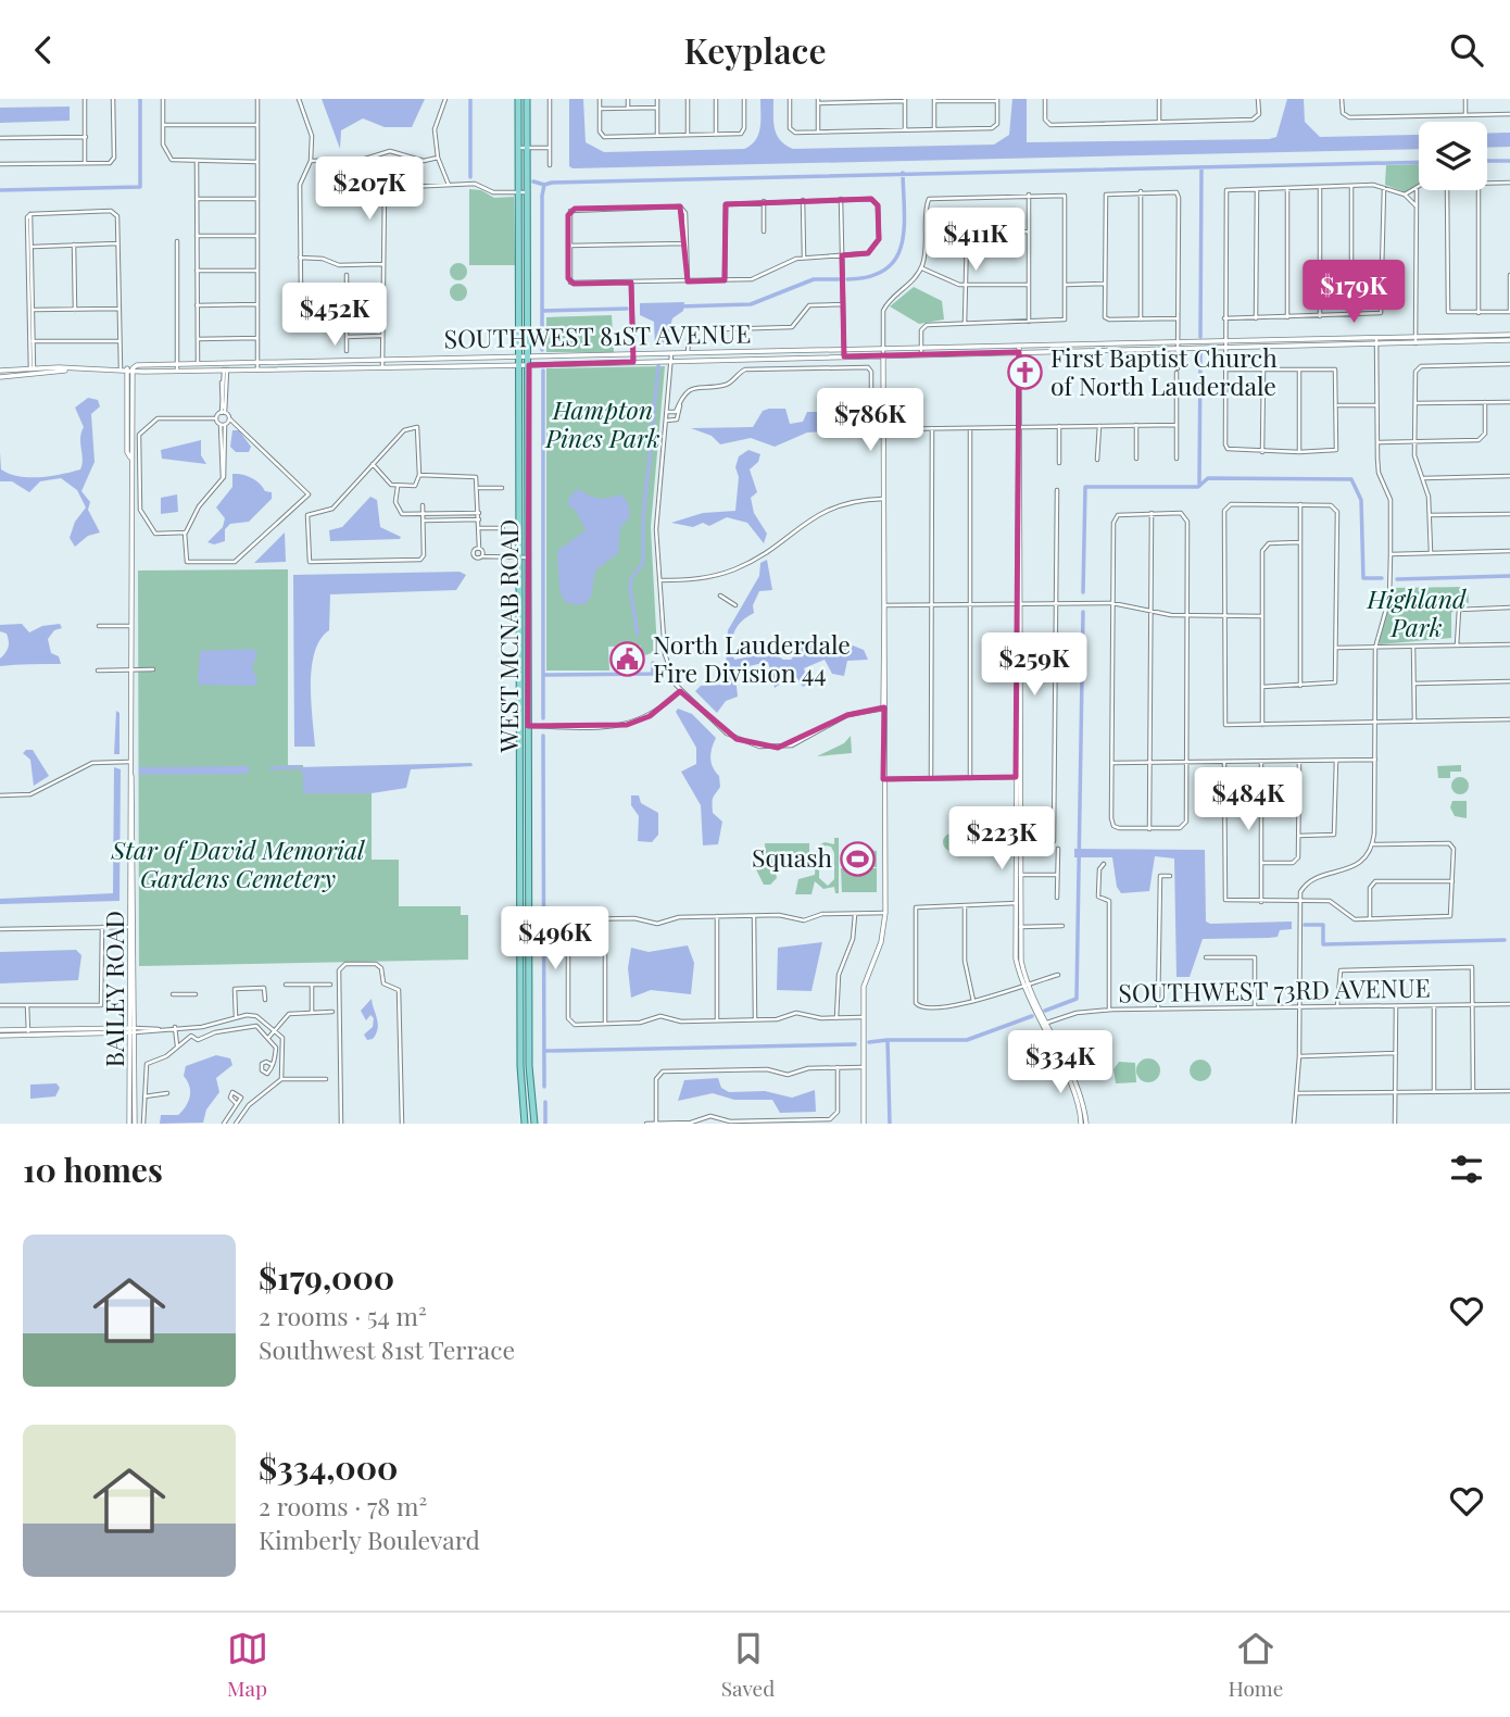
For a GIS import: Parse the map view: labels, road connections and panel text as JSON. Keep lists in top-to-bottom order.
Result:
{
  "streets": {
    "main road": ["WEST MCNAB ROAD"],
    "street": ["SOUTHWEST 81ST AVENUE", "BAILEY ROAD", "SOUTHWEST 73RD AVENUE"]
  },
  "crossings": [
    ["SOUTHWEST 81ST AVENUE", "WEST MCNAB ROAD"]
  ],
  "parks": ["Hampton Pines Park", "Highland Park", "Star of David Memorial Gardens Cemetery"],
  "places": {
    "church": ["First Baptist Church of North Lauderdale"],
    "public building": ["North Lauderdale Fire Division 44"],
    "sports": ["Squash"]
  },
  "page": {
    "header": "Keyplace",
    "price": [
      "$207K",
      "$411K",
      "$179K",
      "$452K",
      "$786K",
      "$259K",
      "$484K",
      "$223K",
      "$496K",
      "$334K"
    ],
    "heading": "10 homes",
    "list": [
      {
        "name": "$179,000",
        "note": "2 rooms · 54 m² · Southwest 81st Terrace"
      },
      {
        "name": "$334,000",
        "note": "2 rooms · 78 m² · Kimberly Boulevard"
      }
    ],
    "tabs": ["Map", "Saved", "Home"]
  }
}
